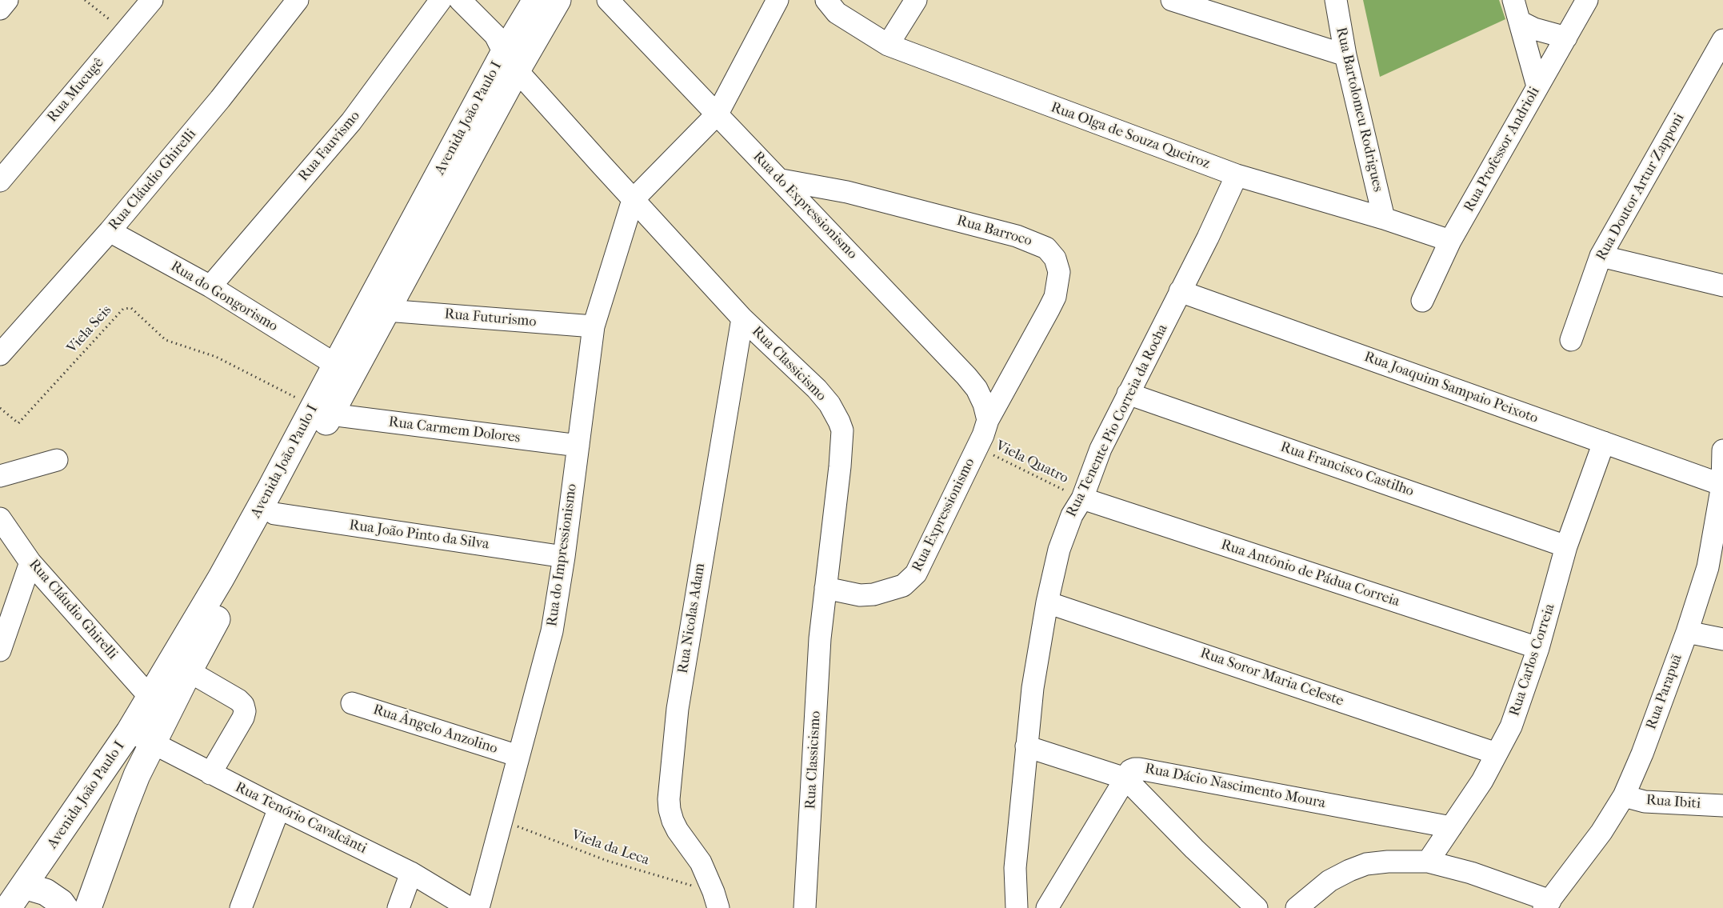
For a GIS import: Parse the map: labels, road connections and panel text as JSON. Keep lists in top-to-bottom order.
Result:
{
  "streets": {
    "main road": ["Avenida João Paulo I"],
    "street": [
      "Rua Mucugê",
      "Rua Bartolomeu Rodrigues",
      "Rua Olga de Souza Queiroz",
      "Rua Fauvismo",
      "Rua Professor Andrioli",
      "Rua Cláudio Ghirelli",
      "Rua Doutor Artur Zapponi",
      "Rua do Expressionismo",
      "Rua Barroco",
      "Rua do Gongorismo",
      "Rua Futurismo",
      "Rua Classicismo",
      "Rua Joaquim Sampaio Peixoto",
      "Rua Tenente Pio Correia da Rocha",
      "Rua Carmem Dolores",
      "Rua Francisco Castilho",
      "Rua Expressionismo",
      "Rua João Pinto da Silva",
      "Rua do Impressionismo",
      "Rua Antônio de Pádua Correia",
      "Rua Nicolas Adam",
      "Rua Carlos Correia",
      "Rua Soror Maria Celeste",
      "Rua Parapuã",
      "Rua Ângelo Anzolino",
      "Rua Dácio Nascimento Moura",
      "Rua Ibiti",
      "Rua Tenório Cavalcânti"
    ],
    "path": ["Viela Seis", "Viela Quatro", "Viela da Leca"]
  },
  "crossings": [
    ["Rua Bartolomeu Rodrigues", "Rua Olga de Souza Queiroz"],
    ["Avenida João Paulo I", "Rua Cláudio Ghirelli"],
    ["Avenida João Paulo I", "Rua do Gongorismo"],
    ["Avenida João Paulo I", "Rua Futurismo"],
    ["Avenida João Paulo I", "Viela Seis"],
    ["Avenida João Paulo I", "Rua Classicismo"],
    ["Avenida João Paulo I", "Rua Carmem Dolores"],
    ["Avenida João Paulo I", "Rua João Pinto da Silva"],
    ["Avenida João Paulo I", "Rua Tenório Cavalcânti"],
    ["Rua Olga de Souza Queiroz", "Rua Professor Andrioli"],
    ["Rua Olga de Souza Queiroz", "Rua Tenente Pio Correia da Rocha"],
    ["Rua Fauvismo", "Rua do Gongorismo"],
    ["Rua Cláudio Ghirelli", "Rua do Gongorismo"],
    ["Rua do Expressionismo", "Rua Barroco"],
    ["Rua do Expressionismo", "Rua Expressionismo"],
    ["Rua Barroco", "Rua Expressionismo"],
    ["Rua Futurismo", "Rua do Impressionismo"],
    ["Viela Seis", "Rua Carmem Dolores"],
    ["Rua Classicismo", "Rua Expressionismo"],
    ["Rua Classicismo", "Rua do Impressionismo"],
    ["Rua Classicismo", "Rua Nicolas Adam"],
    ["Rua Joaquim Sampaio Peixoto", "Rua Tenente Pio Correia da Rocha"],
    ["Rua Joaquim Sampaio Peixoto", "Rua Carlos Correia"],
    ["Rua Joaquim Sampaio Peixoto", "Rua Parapuã"],
    ["Rua Tenente Pio Correia da Rocha", "Viela Quatro"],
    ["Rua Tenente Pio Correia da Rocha", "Rua Francisco Castilho"],
    ["Rua Tenente Pio Correia da Rocha", "Rua Antônio de Pádua Correia"],
    ["Rua Tenente Pio Correia da Rocha", "Rua Soror Maria Celeste"],
    ["Rua Tenente Pio Correia da Rocha", "Rua Dácio Nascimento Moura"],
    ["Rua Carmem Dolores", "Rua do Impressionismo"],
    ["Viela Quatro", "Rua Expressionismo"],
    ["Viela Quatro", "Rua Antônio de Pádua Correia"],
    ["Rua Francisco Castilho", "Rua Carlos Correia"],
    ["Rua João Pinto da Silva", "Rua do Impressionismo"],
    ["Rua do Impressionismo", "Rua Ângelo Anzolino"],
    ["Rua do Impressionismo", "Viela da Leca"],
    ["Rua Antônio de Pádua Correia", "Rua Carlos Correia"],
    ["Rua Nicolas Adam", "Viela da Leca"],
    ["Rua Carlos Correia", "Rua Soror Maria Celeste"],
    ["Rua Carlos Correia", "Rua Dácio Nascimento Moura"],
    ["Rua Parapuã", "Rua Ibiti"]
  ]
}
